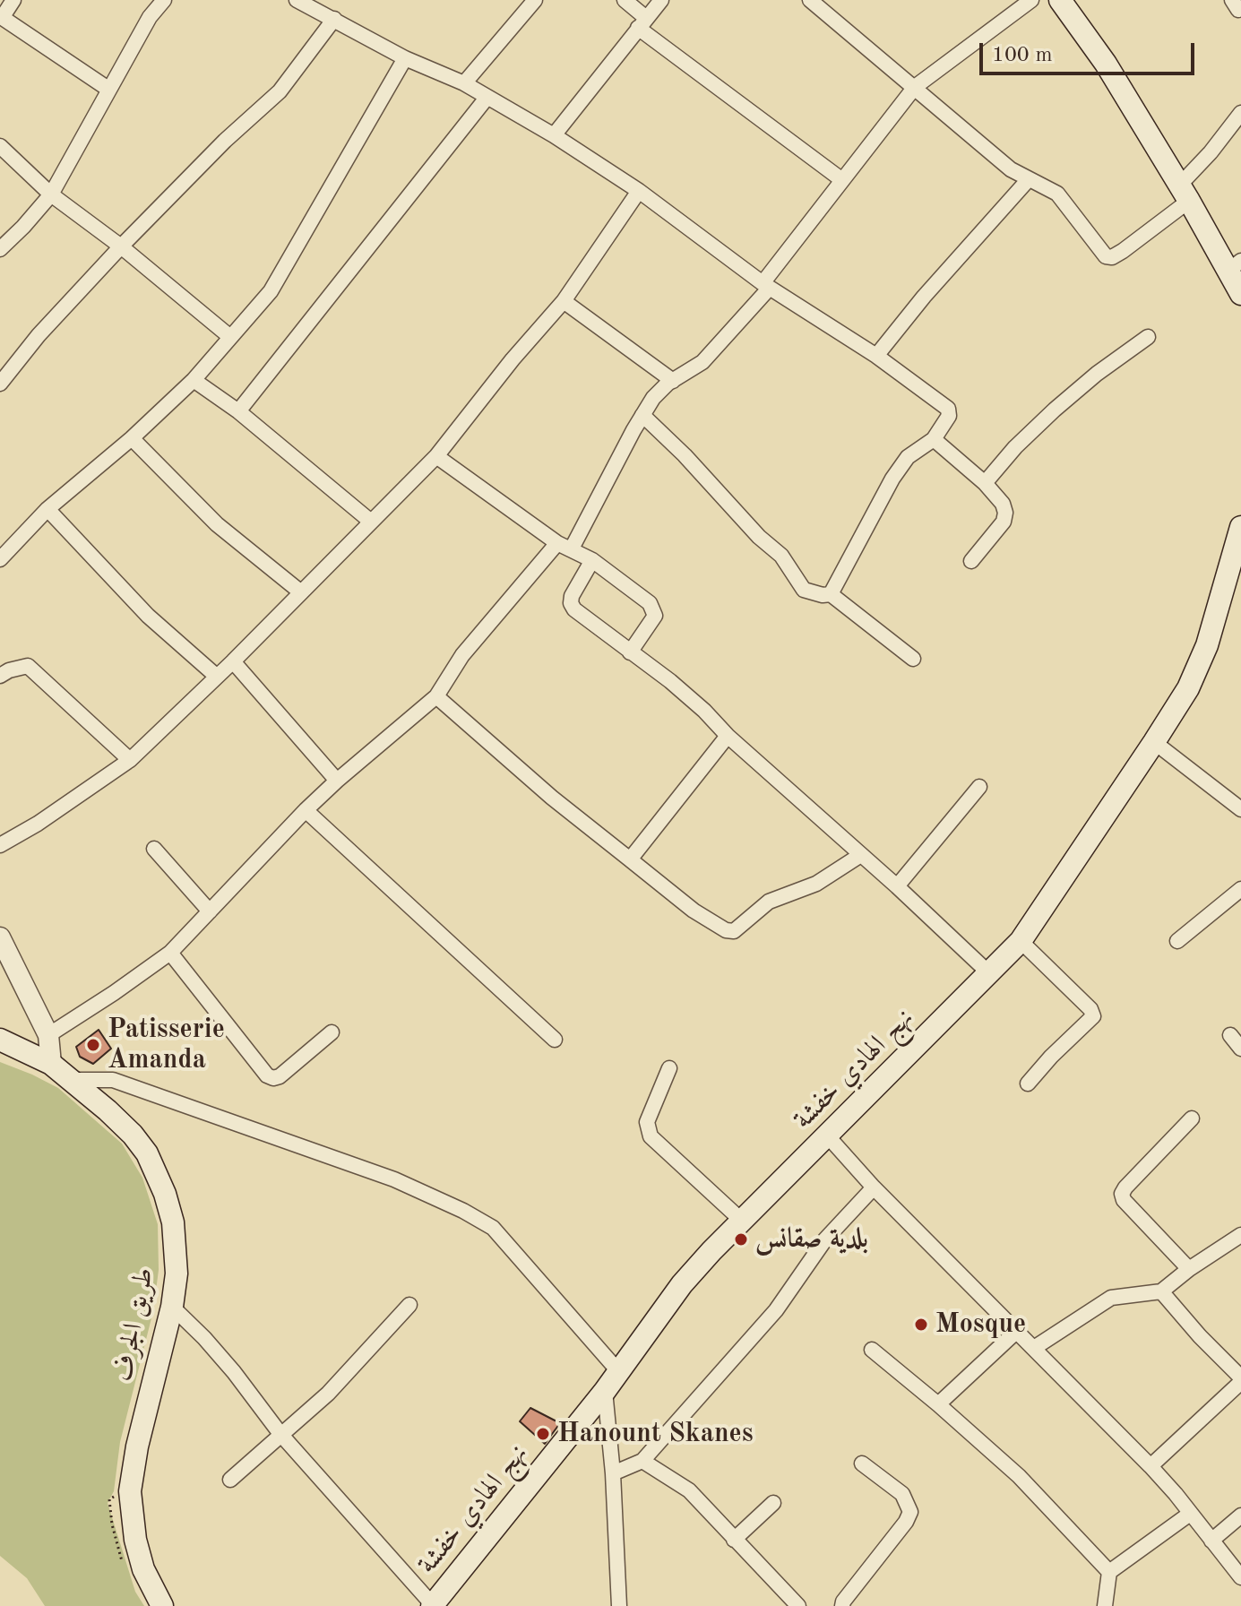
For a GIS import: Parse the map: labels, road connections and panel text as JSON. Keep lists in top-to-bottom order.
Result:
{
  "streets": {
    "main road": ["نهج الهادي خفشة", "طريق الجرف"]
  },
  "places": [
    "Patisserie Amanda",
    "بلدية صقانس",
    "Mosque",
    "Hanount Skanes"
  ],
  "scale_bar": "100 m"
}
